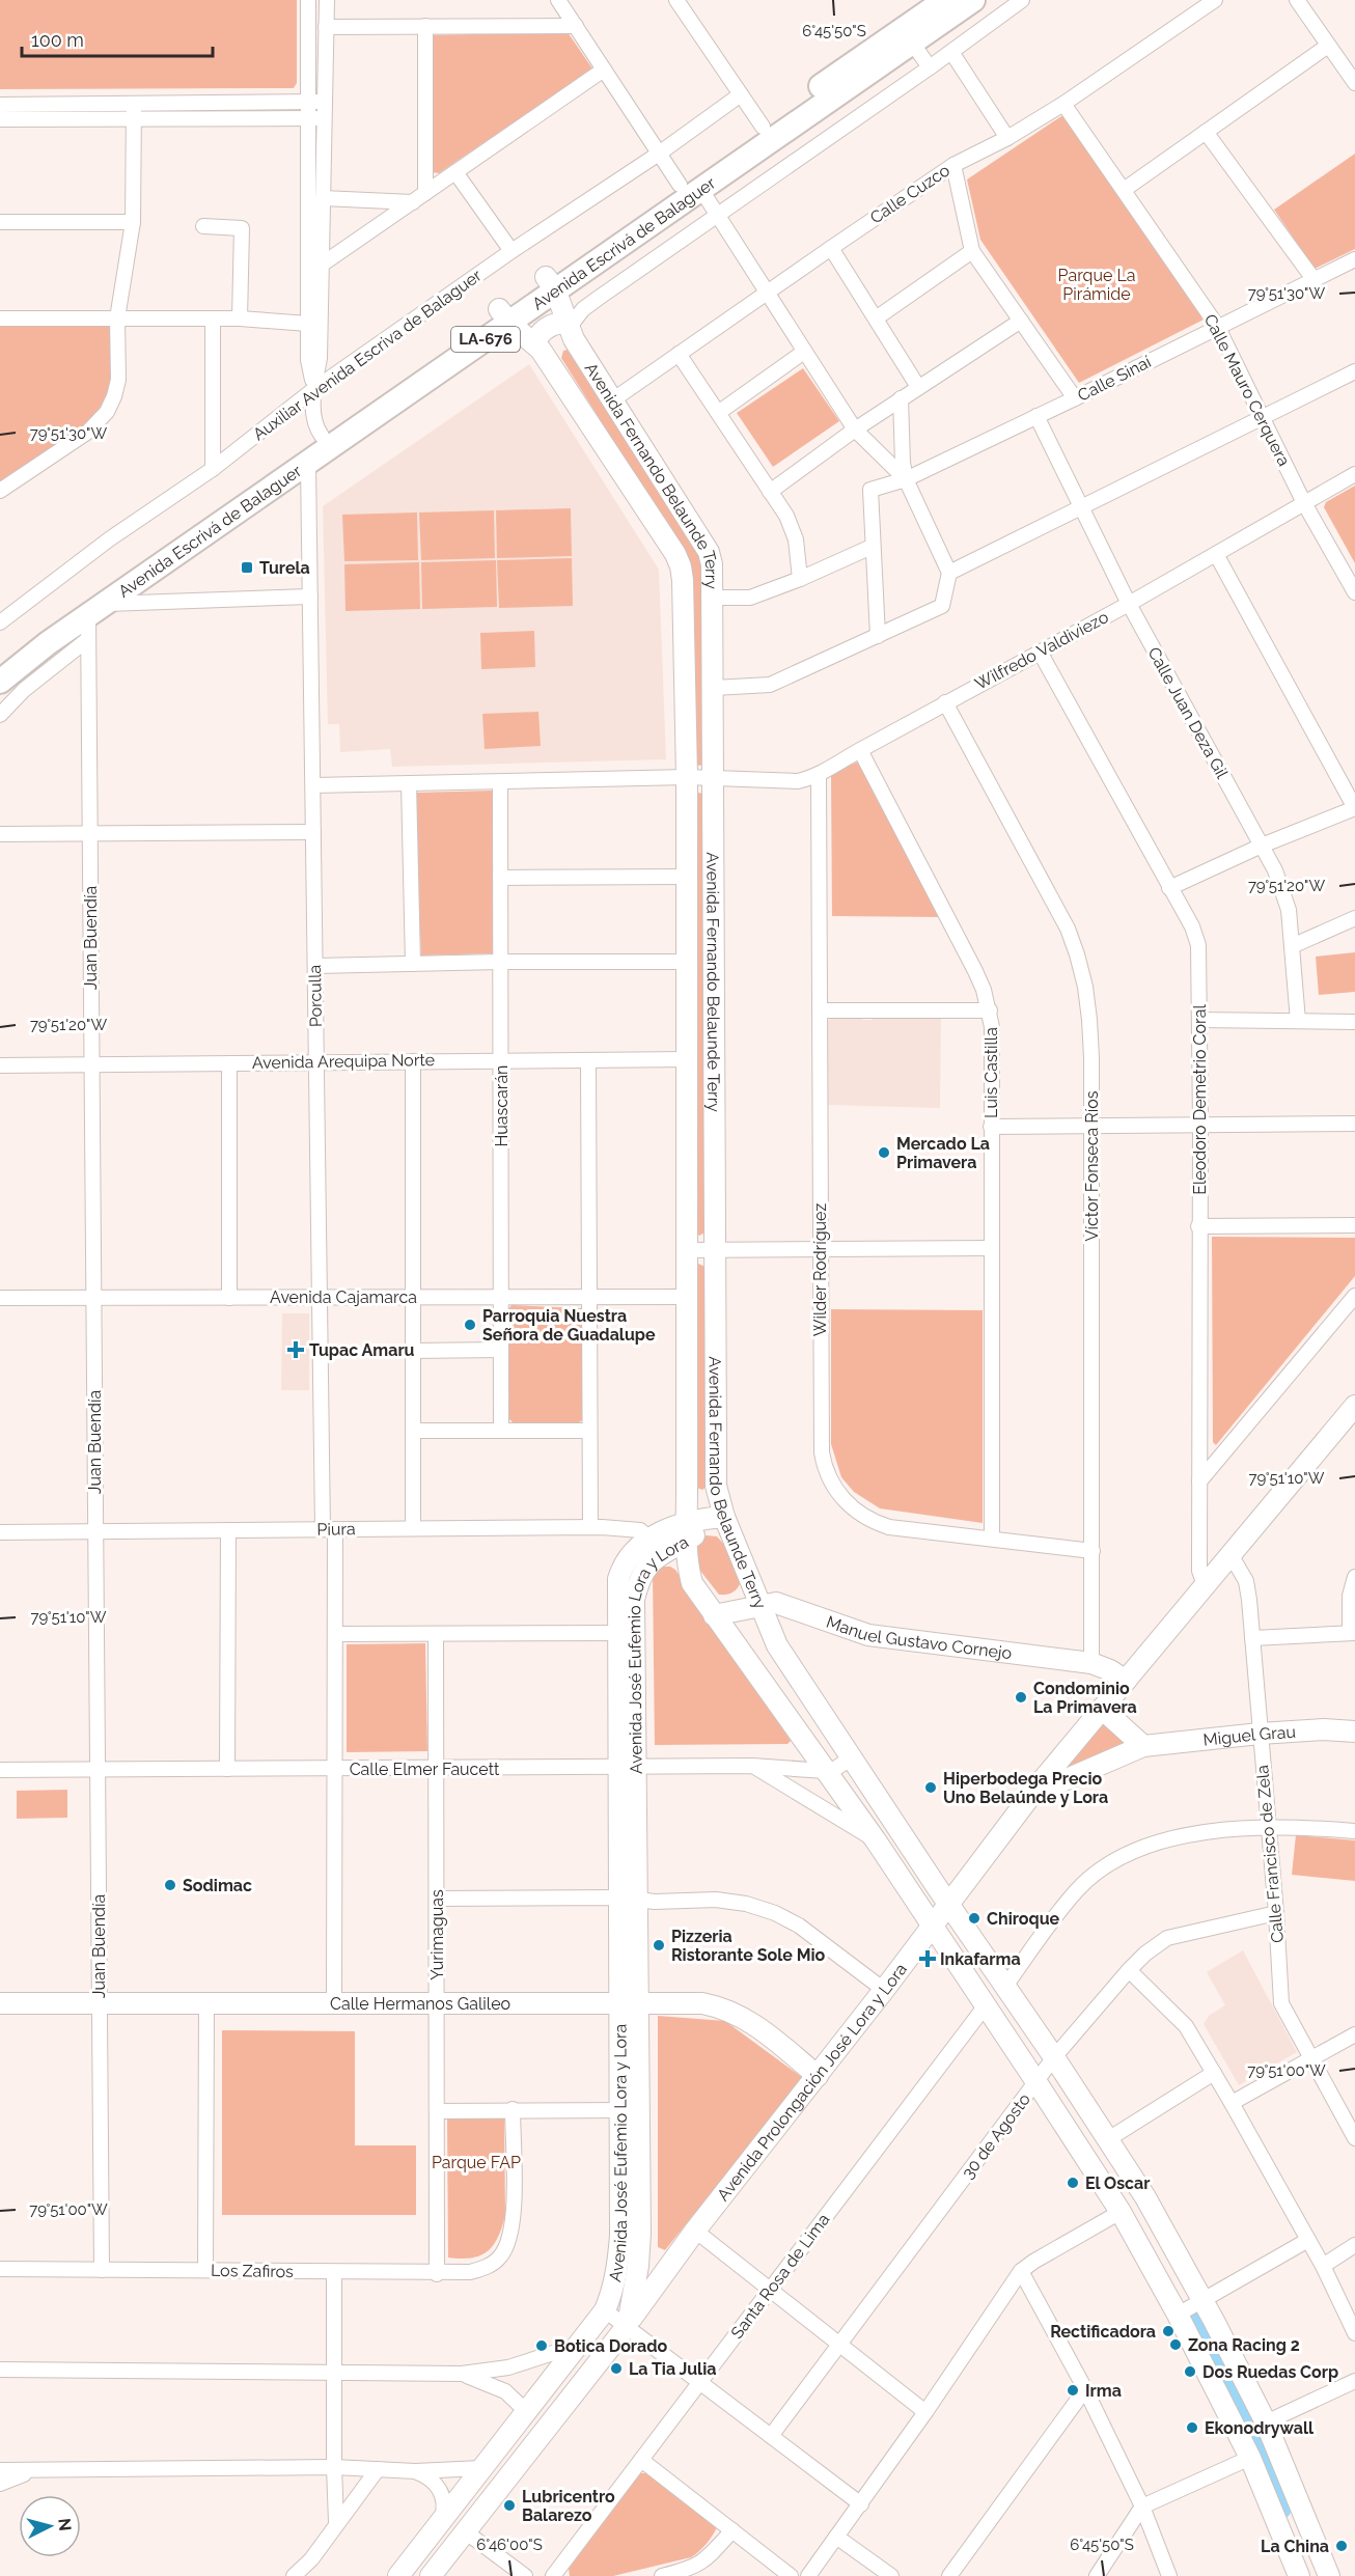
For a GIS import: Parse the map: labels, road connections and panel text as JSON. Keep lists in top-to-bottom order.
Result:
{
  "streets": {
    "main road": [
      "Avenida Escrivá de Balaguer",
      "LA-676",
      "Avenida Fernando Belaunde Terry",
      "Manuel Gustavo Cornejo",
      "Avenida José Eufemio Lora y Lora",
      "Miguel Grau",
      "Calle Hermanos Galileo",
      "Avenida Prolongación José Lora y Lora"
    ],
    "street": [
      "Calle Cuzco",
      "Auxiliar Avenida Escriva de Balaguer",
      "Calle Sinaí",
      "Calle Mauro Cerquera",
      "Wilfredo Valdiviezo",
      "Calle Juan Deza Gil",
      "Juan Buendía",
      "Porculla",
      "Avenida Arequipa Norte",
      "Luis Castilla",
      "Eleodoro Demetrio Coral",
      "Huascarán",
      "Víctor Fonseca Ríos",
      "Wilder Rodríguez",
      "Avenida Cajamarca",
      "Piura",
      "Calle Elmer Faucett",
      "Calle Francisco de Zela",
      "Yurimaguas",
      "30 de Agosto",
      "Los Zafiros",
      "Santa Rosa de Lima"
    ]
  },
  "crossings": [
    ["Calle Cuzco", "Calle Mauro Cerquera"],
    ["Calle Cuzco", "Avenida Fernando Belaunde Terry"],
    ["Avenida Escrivá de Balaguer", "Avenida Fernando Belaunde Terry"],
    ["Avenida Escrivá de Balaguer", "Juan Buendía"],
    ["Avenida Escrivá de Balaguer", "Porculla"],
    ["Calle Sinaí", "Calle Mauro Cerquera"],
    ["Calle Sinaí", "Calle Juan Deza Gil"],
    ["Calle Mauro Cerquera", "Wilfredo Valdiviezo"],
    ["Avenida Fernando Belaunde Terry", "Wilfredo Valdiviezo"],
    ["Avenida Fernando Belaunde Terry", "Avenida Arequipa Norte"],
    ["Avenida Fernando Belaunde Terry", "Avenida Cajamarca"],
    ["Avenida Fernando Belaunde Terry", "Manuel Gustavo Cornejo"],
    ["Avenida Fernando Belaunde Terry", "Avenida José Eufemio Lora y Lora"],
    ["Avenida Fernando Belaunde Terry", "Calle Elmer Faucett"],
    ["Avenida Fernando Belaunde Terry", "Avenida Prolongación José Lora y Lora"],
    ["Avenida Fernando Belaunde Terry", "30 de Agosto"],
    ["Avenida Fernando Belaunde Terry", "Santa Rosa de Lima"],
    ["Wilfredo Valdiviezo", "Calle Juan Deza Gil"],
    ["Wilfredo Valdiviezo", "Porculla"],
    ["Wilfredo Valdiviezo", "Luis Castilla"],
    ["Wilfredo Valdiviezo", "Eleodoro Demetrio Coral"],
    ["Wilfredo Valdiviezo", "Huascarán"],
    ["Wilfredo Valdiviezo", "Víctor Fonseca Ríos"],
    ["Wilfredo Valdiviezo", "Wilder Rodríguez"],
    ["Juan Buendía", "Avenida Arequipa Norte"],
    ["Juan Buendía", "Avenida Cajamarca"],
    ["Juan Buendía", "Piura"],
    ["Juan Buendía", "Calle Elmer Faucett"],
    ["Juan Buendía", "Calle Hermanos Galileo"],
    ["Juan Buendía", "Los Zafiros"],
    ["Porculla", "Avenida Arequipa Norte"],
    ["Porculla", "Avenida Cajamarca"],
    ["Porculla", "Piura"],
    ["Porculla", "Calle Elmer Faucett"],
    ["Porculla", "Calle Hermanos Galileo"],
    ["Avenida Arequipa Norte", "Huascarán"],
    ["Luis Castilla", "Wilder Rodríguez"],
    ["Eleodoro Demetrio Coral", "Avenida Prolongación José Lora y Lora"],
    ["Huascarán", "Avenida Cajamarca"],
    ["Víctor Fonseca Ríos", "Wilder Rodríguez"],
    ["Víctor Fonseca Ríos", "Manuel Gustavo Cornejo"],
    ["Piura", "Avenida José Eufemio Lora y Lora"],
    ["Manuel Gustavo Cornejo", "Avenida Prolongación José Lora y Lora"],
    ["Avenida José Eufemio Lora y Lora", "Calle Elmer Faucett"],
    ["Avenida José Eufemio Lora y Lora", "Calle Hermanos Galileo"],
    ["Avenida José Eufemio Lora y Lora", "Avenida Prolongación José Lora y Lora"],
    ["Miguel Grau", "Calle Francisco de Zela"],
    ["Miguel Grau", "Avenida Prolongación José Lora y Lora"],
    ["Calle Elmer Faucett", "Yurimaguas"],
    ["Calle Francisco de Zela", "Avenida Prolongación José Lora y Lora"],
    ["Calle Francisco de Zela", "30 de Agosto"],
    ["Yurimaguas", "Calle Hermanos Galileo"],
    ["Yurimaguas", "Los Zafiros"],
    ["Calle Hermanos Galileo", "Avenida Prolongación José Lora y Lora"]
  ],
  "parks": ["Parque La Pirámide", "Parque FAP"],
  "places": {
    "transit": ["Turela"],
    "other": [
      "Mercado La Primavera",
      "Parroquia Nuestra Señora de Guadalupe",
      "Condominio La Primavera",
      "Hiperbodega Precio Uno Belaúnde y Lora",
      "Sodimac",
      "Chiroque",
      "Pizzeria Ristorante Sole Mio",
      "El Oscar",
      "Rectificadora",
      "Zona Racing 2",
      "Botica Dorado",
      "La Tia Julia",
      "Dos Ruedas Corp",
      "Irma",
      "Ekonodrywall",
      "Lubricentro Balarezo",
      "La China"
    ],
    "health": ["Tupac Amaru", "Inkafarma"]
  },
  "scale_bar": "100 m",
  "north": "right",
  "coordinates": [
    "6°45'50\"S",
    "79°51'30\"W",
    "79°51'20\"W",
    "79°51'10\"W",
    "79°51'00\"W",
    "6°46'00\"S"
  ]
}
